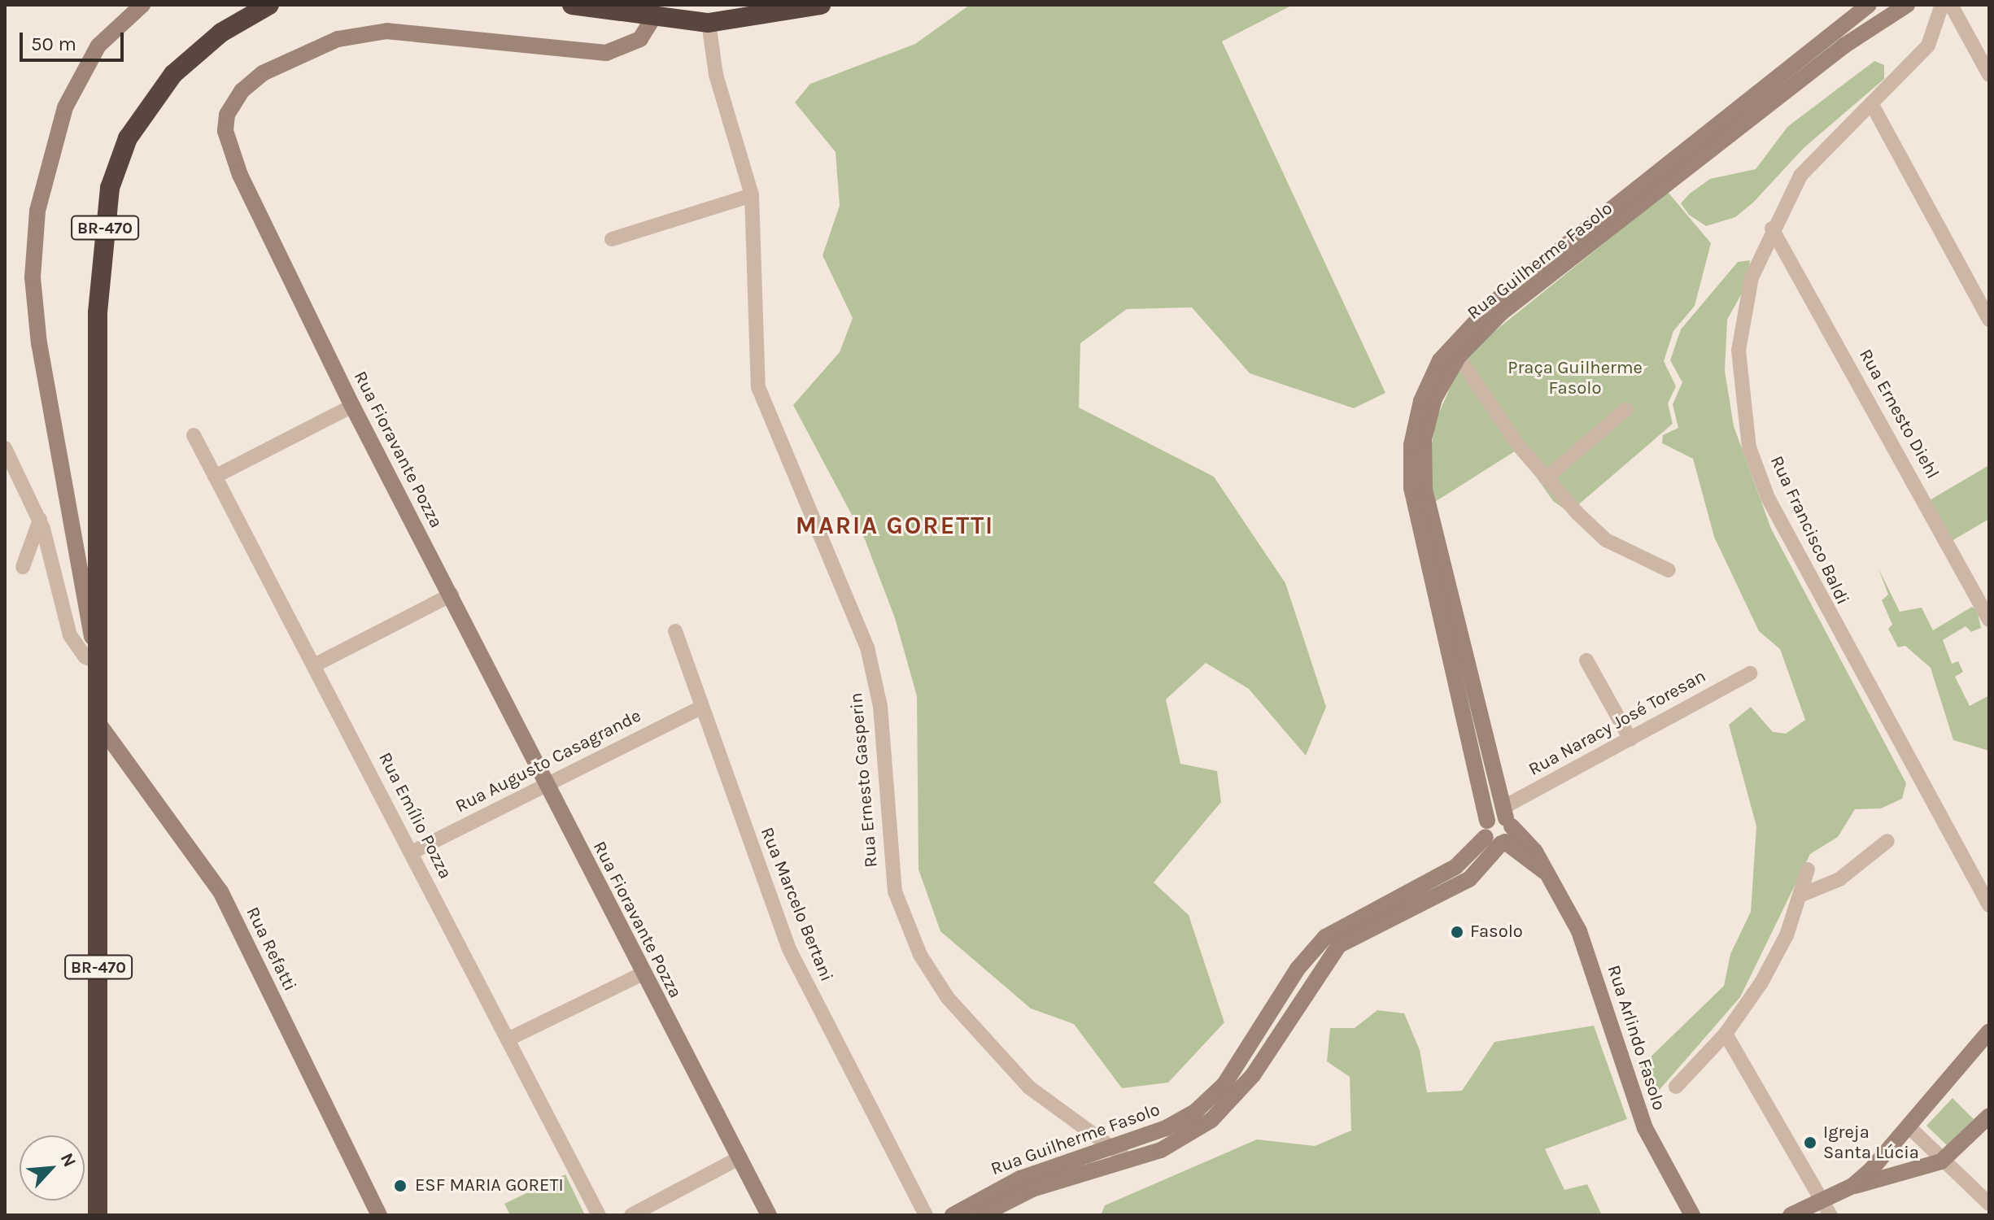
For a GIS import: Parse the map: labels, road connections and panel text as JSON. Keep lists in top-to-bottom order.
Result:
{
  "streets": {
    "highway": ["BR-470"],
    "street": [
      "Rua Guilherme Fasolo",
      "Rua Ernesto Diehl",
      "Rua Fioravante Pozza",
      "Rua Francisco Baldi",
      "Rua Naracy José Toresan",
      "Rua Augusto Casagrande",
      "Rua Ernesto Gasperin",
      "Rua Emílio Pozza",
      "Rua Marcelo Bertani",
      "Rua Refatti",
      "Rua Arlindo Fasolo"
    ]
  },
  "crossings": [
    ["BR-470", "Rua Refatti"],
    ["Rua Guilherme Fasolo", "Rua Naracy José Toresan"],
    ["Rua Guilherme Fasolo", "Rua Ernesto Gasperin"],
    ["Rua Guilherme Fasolo", "Rua Arlindo Fasolo"],
    ["Rua Ernesto Diehl", "Rua Francisco Baldi"],
    ["Rua Fioravante Pozza", "Rua Augusto Casagrande"],
    ["Rua Naracy José Toresan", "Rua Arlindo Fasolo"],
    ["Rua Augusto Casagrande", "Rua Emílio Pozza"],
    ["Rua Augusto Casagrande", "Rua Marcelo Bertani"]
  ],
  "districts": ["MARIA GORETTI"],
  "parks": ["Praça Guilherme Fasolo"],
  "places": ["Fasolo", "Igreja Santa Lúcia", "ESF MARIA GORETI"],
  "scale_bar": "50 m",
  "north": "top right"
}
